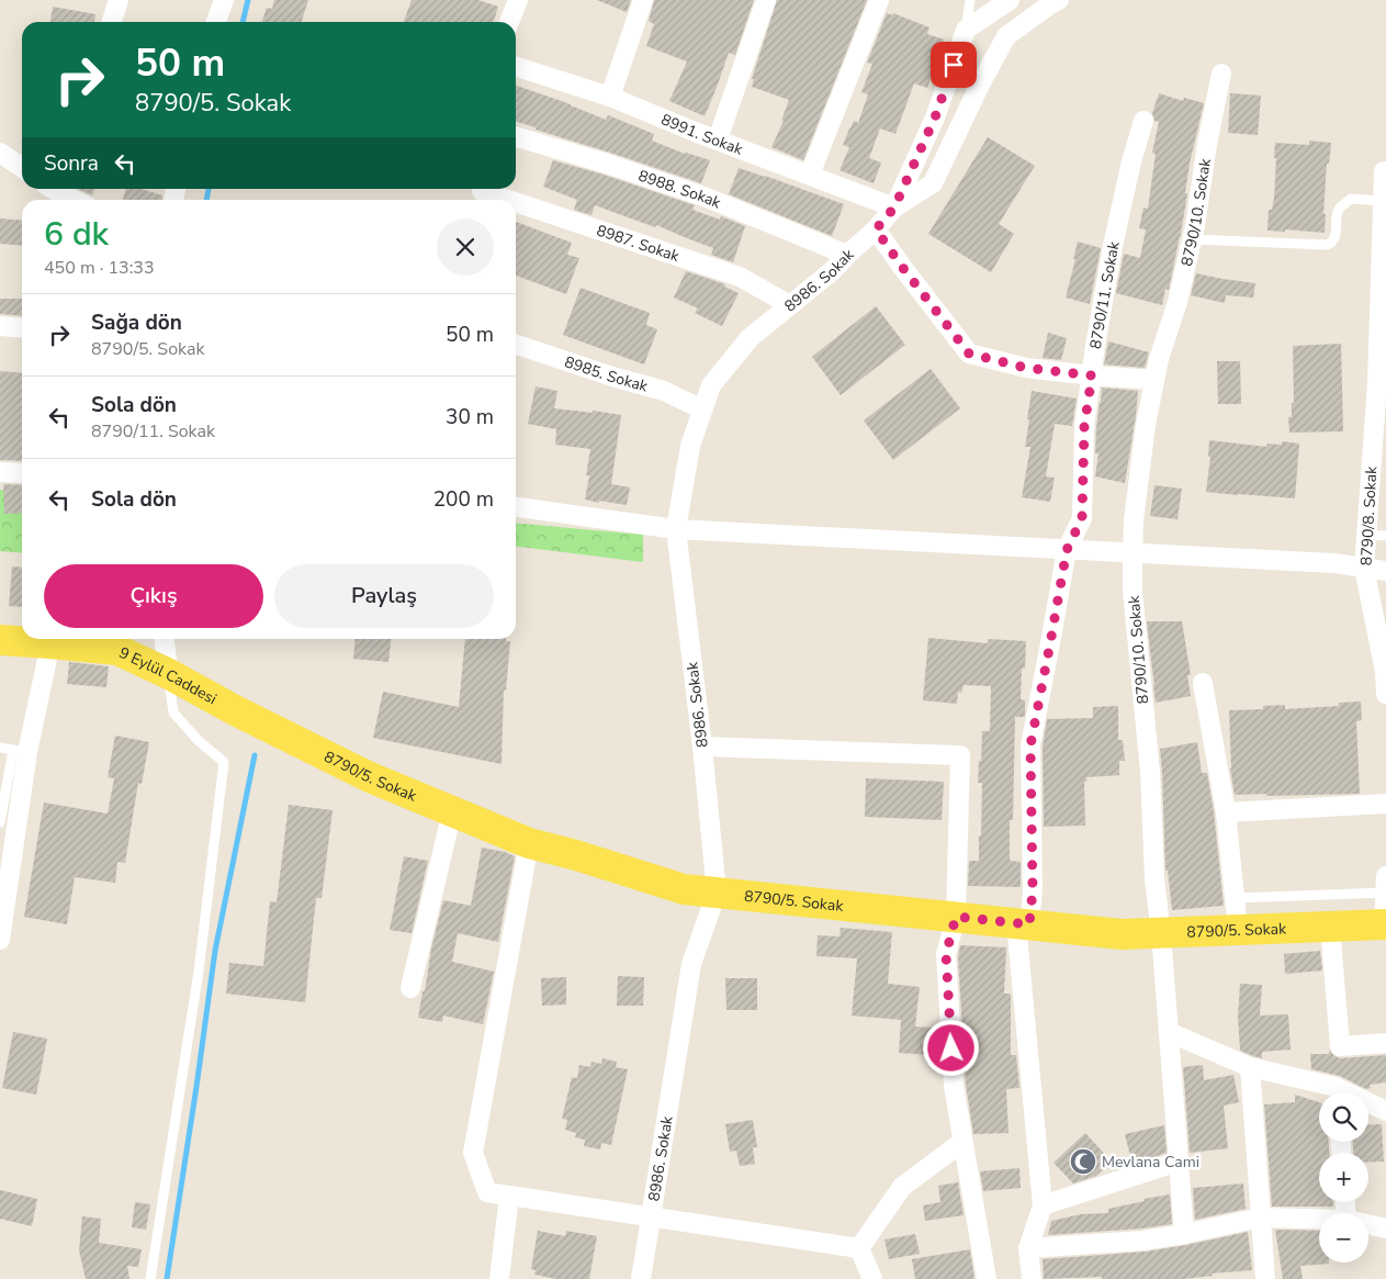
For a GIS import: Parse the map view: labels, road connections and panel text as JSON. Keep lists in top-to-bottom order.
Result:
{
  "streets": {
    "main road": ["9 Eylül Caddesi", "8790/5. Sokak"],
    "street": [
      "8991. Sokak",
      "8988. Sokak",
      "8790/10. Sokak",
      "8987. Sokak",
      "8986. Sokak",
      "8790/11. Sokak",
      "8985. Sokak",
      "8790/8. Sokak"
    ]
  },
  "crossings": [
    ["8991. Sokak", "8986. Sokak"],
    ["8988. Sokak", "8986. Sokak"],
    ["8790/10. Sokak", "8790/5. Sokak"],
    ["8987. Sokak", "8986. Sokak"],
    ["8986. Sokak", "8985. Sokak"],
    ["8986. Sokak", "8790/5. Sokak"],
    ["8790/11. Sokak", "8790/5. Sokak"],
    ["9 Eylül Caddesi", "8790/5. Sokak"]
  ],
  "places": {
    "mosque": ["Mevlana Cami"]
  },
  "page": {
    "turn": ["50 m", "8790/5. Sokak"],
    "then": "Sonra",
    "heading": ["6 dk", "450 m · 13:33"],
    "list": [
      {
        "name": "Sağa dön",
        "note": "8790/5. Sokak",
        "value": "50 m"
      },
      {
        "name": "Sola dön",
        "note": "8790/11. Sokak",
        "value": "30 m"
      },
      {
        "name": "Sola dön",
        "value": "200 m"
      }
    ],
    "buttons": ["Çıkış", "Paylaş"],
    "map_buttons": ["+", "−"]
  }
}
